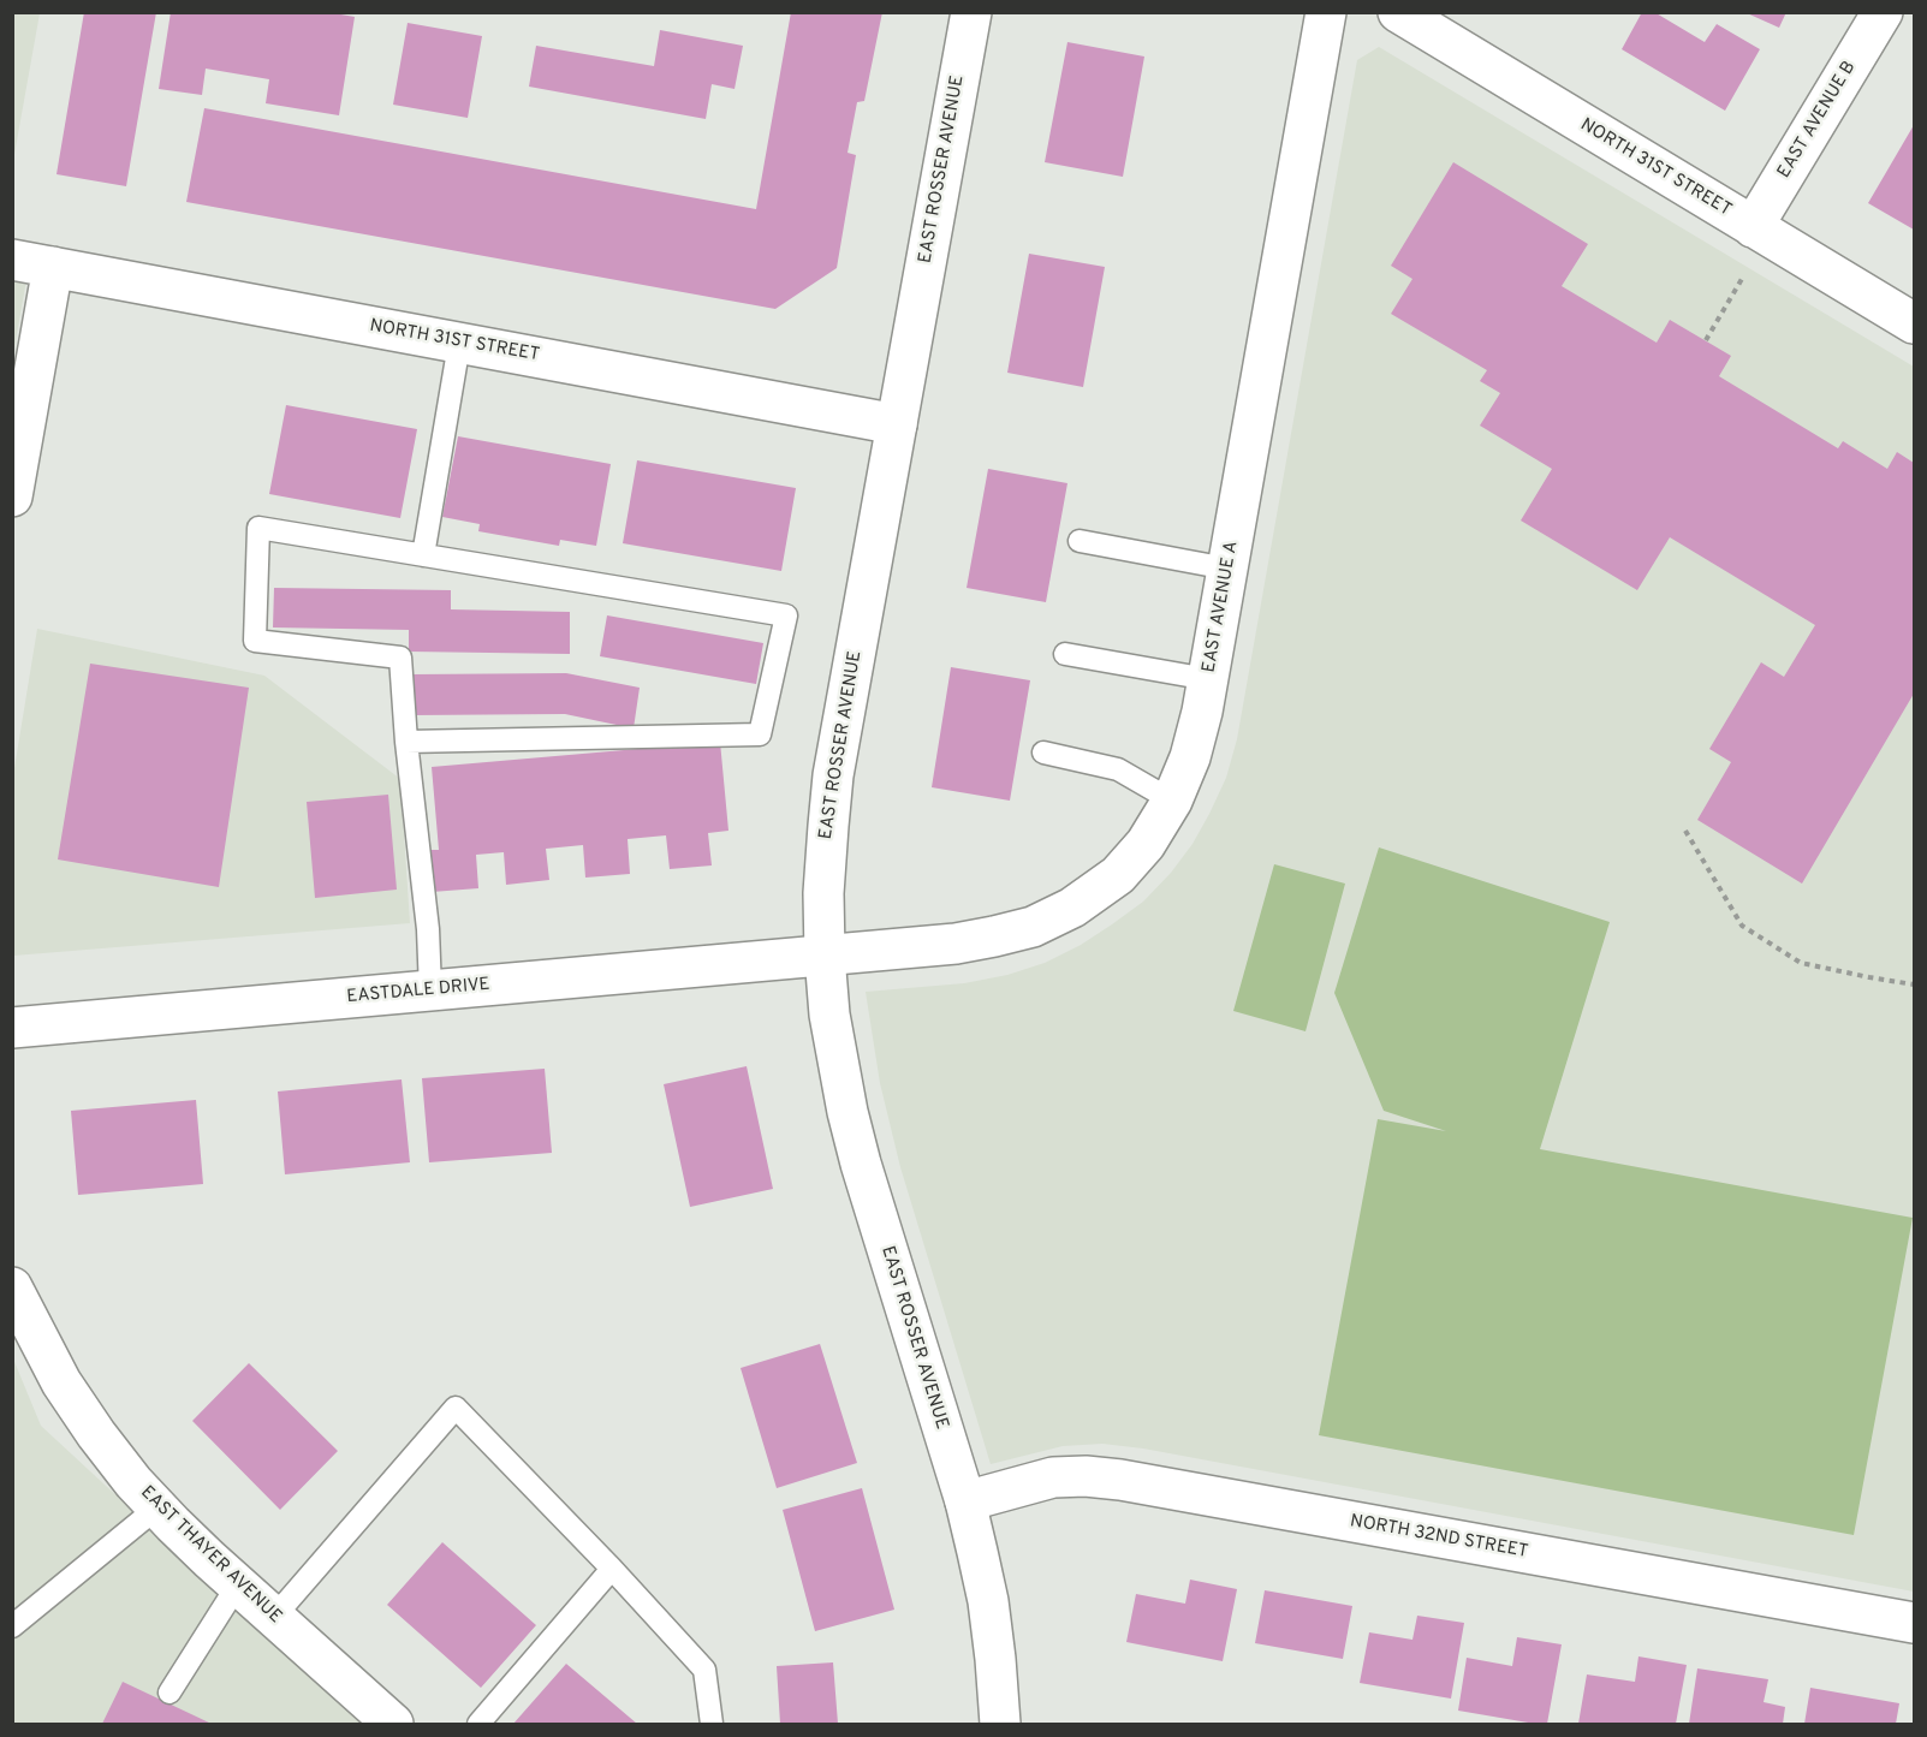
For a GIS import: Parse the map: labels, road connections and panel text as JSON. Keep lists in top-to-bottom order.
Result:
{
  "streets": {
    "street": [
      "EAST AVENUE B",
      "NORTH 31ST STREET",
      "EAST ROSSER AVENUE",
      "EAST AVENUE A",
      "EASTDALE DRIVE",
      "NORTH 32ND STREET",
      "EAST THAYER AVENUE"
    ]
  },
  "crossings": [
    ["EAST AVENUE B", "NORTH 31ST STREET"],
    ["NORTH 31ST STREET", "EAST ROSSER AVENUE"],
    ["EAST ROSSER AVENUE", "EAST AVENUE A"],
    ["EAST ROSSER AVENUE", "EASTDALE DRIVE"],
    ["EAST ROSSER AVENUE", "NORTH 32ND STREET"],
    ["EAST AVENUE A", "EASTDALE DRIVE"]
  ]
}
